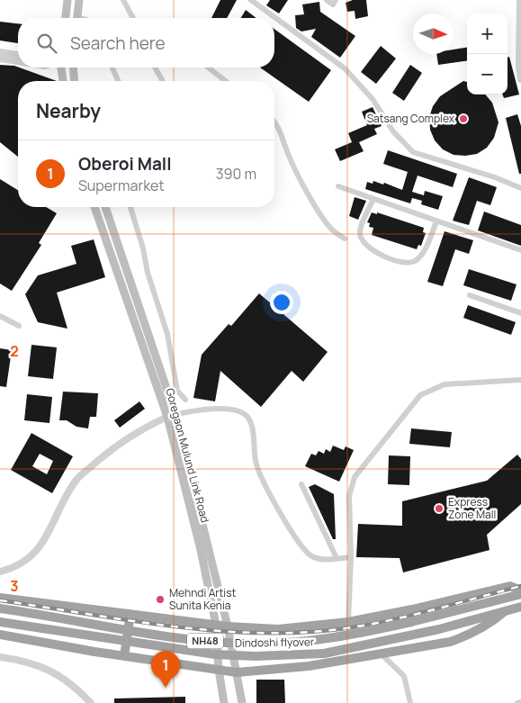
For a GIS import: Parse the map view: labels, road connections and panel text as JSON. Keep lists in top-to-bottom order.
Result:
{
  "streets": {
    "highway": ["NH48", "Dindoshi flyover"],
    "main road": ["Goregaon Mulund Link Road"]
  },
  "crossings": [
    ["NH48", "Dindoshi flyover"]
  ],
  "places": ["Satsang Complex", "Express Zone Mall", "Mehndi Artist Sunita Kenia"],
  "north": "right",
  "page": {
    "map_buttons": ["+", "−"],
    "search": "Search here",
    "heading": "Nearby",
    "list": [
      {
        "mark": "1",
        "name": "Oberoi Mall",
        "note": "Supermarket",
        "value": "390 m"
      }
    ],
    "pins": "1"
  },
  "grid": {
    "rows": ["2", "3"]
  }
}
